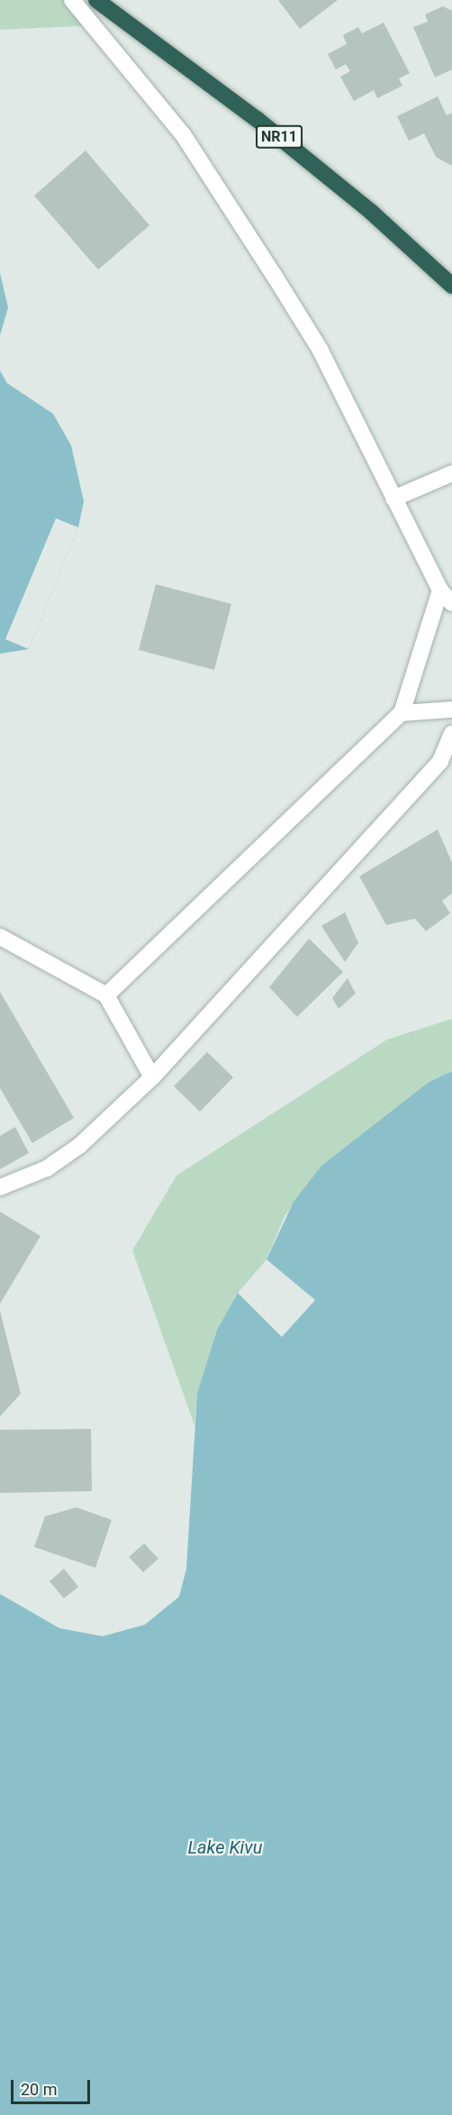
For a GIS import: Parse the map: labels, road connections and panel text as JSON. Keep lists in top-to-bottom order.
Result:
{
  "streets": {
    "highway": ["NR11"]
  },
  "water": ["Lake Kivu"],
  "scale_bar": "20 m"
}
